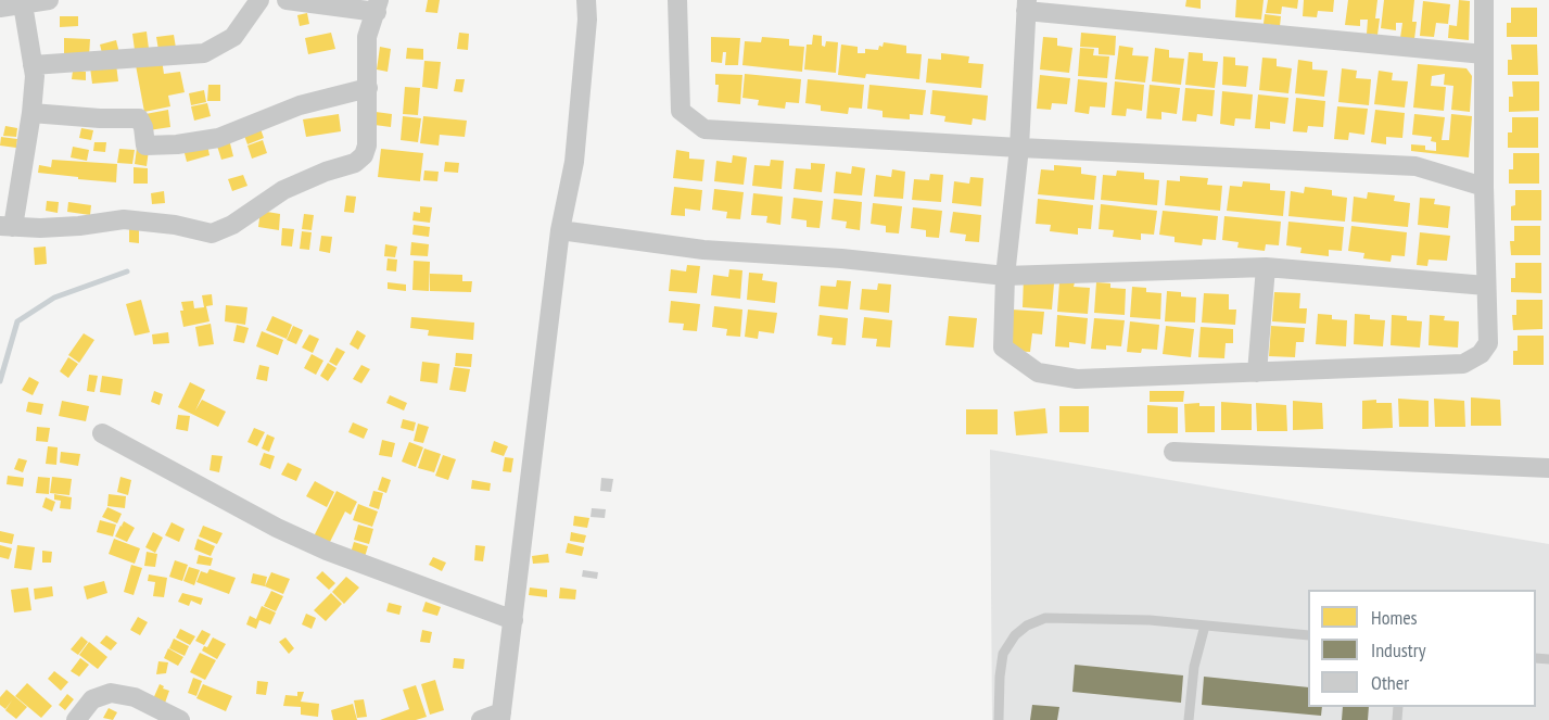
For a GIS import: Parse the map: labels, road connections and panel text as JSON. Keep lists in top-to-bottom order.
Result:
{
  "legend": ["Homes", "Industry", "Other"]
}
